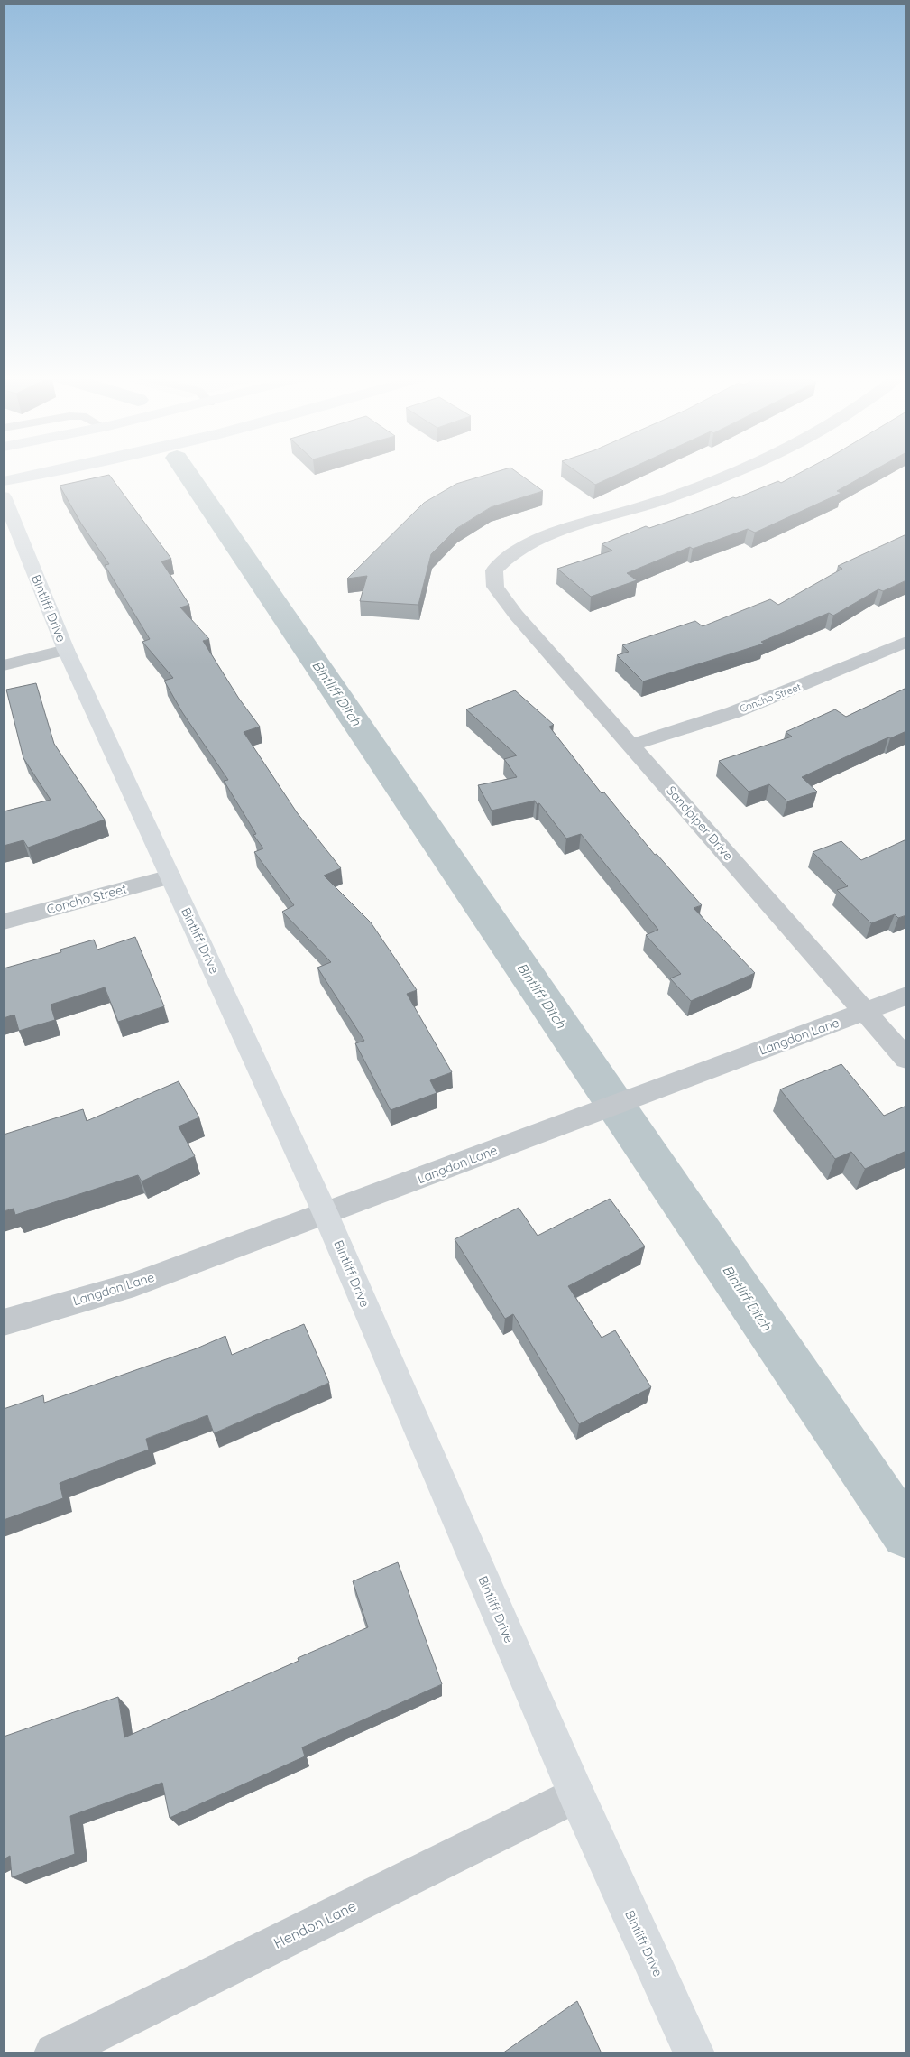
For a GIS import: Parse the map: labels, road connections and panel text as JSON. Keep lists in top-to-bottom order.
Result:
{
  "streets": {
    "street": [
      "Bintliff Drive",
      "Concho Street",
      "Sandpiper Drive",
      "Langdon Lane",
      "Hendon Lane"
    ]
  },
  "crossings": [
    ["Bintliff Drive", "Concho Street"],
    ["Bintliff Drive", "Langdon Lane"],
    ["Bintliff Drive", "Hendon Lane"],
    ["Concho Street", "Sandpiper Drive"],
    ["Sandpiper Drive", "Langdon Lane"]
  ],
  "water": ["Bintliff Ditch"]
}
